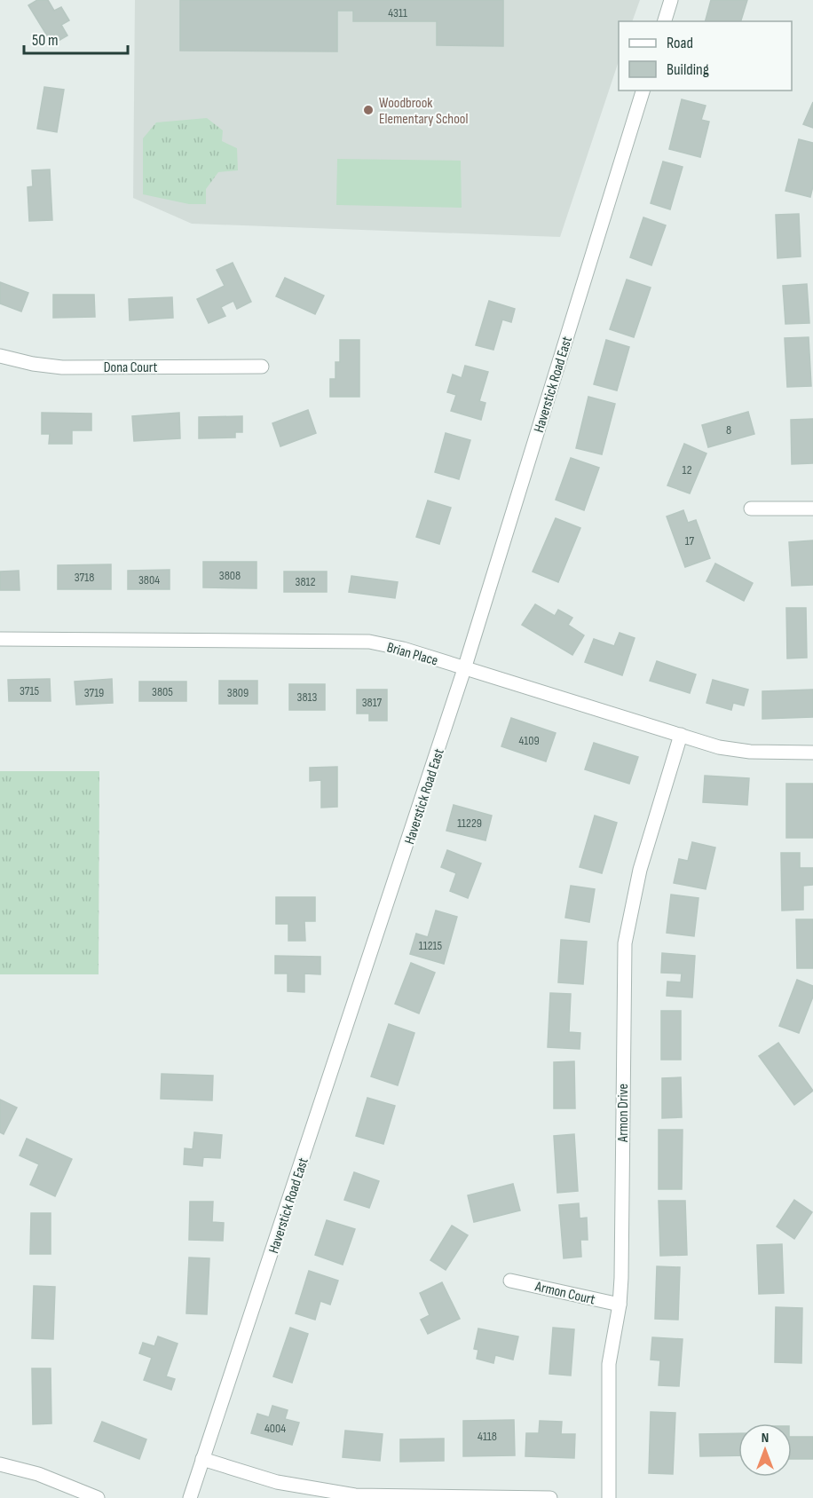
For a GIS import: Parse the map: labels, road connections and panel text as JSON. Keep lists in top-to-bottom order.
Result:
{
  "streets": {
    "street": [
      "Dona Court",
      "Haverstick Road East",
      "Brian Place",
      "Armon Drive",
      "Armon Court"
    ]
  },
  "crossings": [
    ["Haverstick Road East", "Brian Place"],
    ["Brian Place", "Armon Drive"],
    ["Armon Drive", "Armon Court"]
  ],
  "places": ["Woodbrook Elementary School"],
  "house_numbers": [
    "4311",
    "8",
    "12",
    "17",
    "3808",
    "3718",
    "3804",
    "3812",
    "3715",
    "3805",
    "3719",
    "3809",
    "3813",
    "3817",
    "4109",
    "11229",
    "11215",
    "4004",
    "4118"
  ],
  "legend": ["Road", "Building"],
  "scale_bar": "50 m",
  "north": "top"
}
